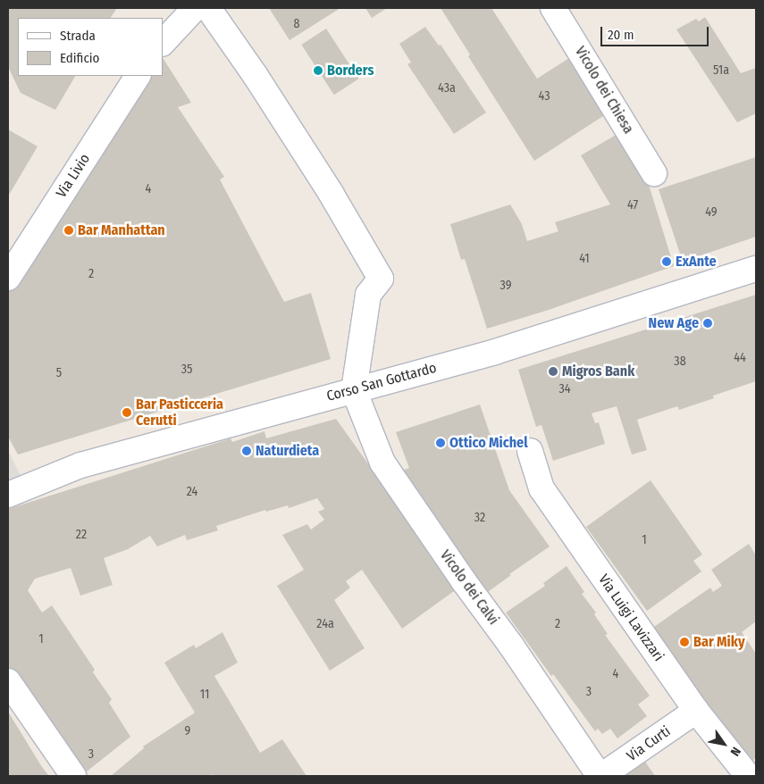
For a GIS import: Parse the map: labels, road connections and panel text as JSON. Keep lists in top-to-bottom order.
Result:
{
  "streets": {
    "street": [
      "Vicolo dei Chiesa",
      "Via Livio",
      "Corso San Gottardo",
      "Vicolo dei Calvi",
      "Via Luigi Lavizzari",
      "Via Curti"
    ]
  },
  "crossings": [
    ["Corso San Gottardo", "Vicolo dei Calvi"],
    ["Vicolo dei Calvi", "Via Curti"],
    ["Via Luigi Lavizzari", "Via Curti"]
  ],
  "places": [
    "Borders",
    "Bar Manhattan",
    "ExAnte",
    "New Age",
    "Migros Bank",
    "Bar Pasticceria Cerutti",
    "Ottico Michel",
    "Naturdieta",
    "Bar Miky"
  ],
  "house_numbers": [
    "8",
    "51a",
    "43a",
    "43",
    "4",
    "47",
    "49",
    "41",
    "2",
    "39",
    "44",
    "38",
    "35",
    "5",
    "34",
    "24",
    "32",
    "22",
    "1",
    "24a",
    "2",
    "1",
    "4",
    "3",
    "11",
    "9",
    "3"
  ],
  "legend": ["Strada", "Edificio"],
  "scale_bar": "20 m",
  "north": "bottom right"
}
